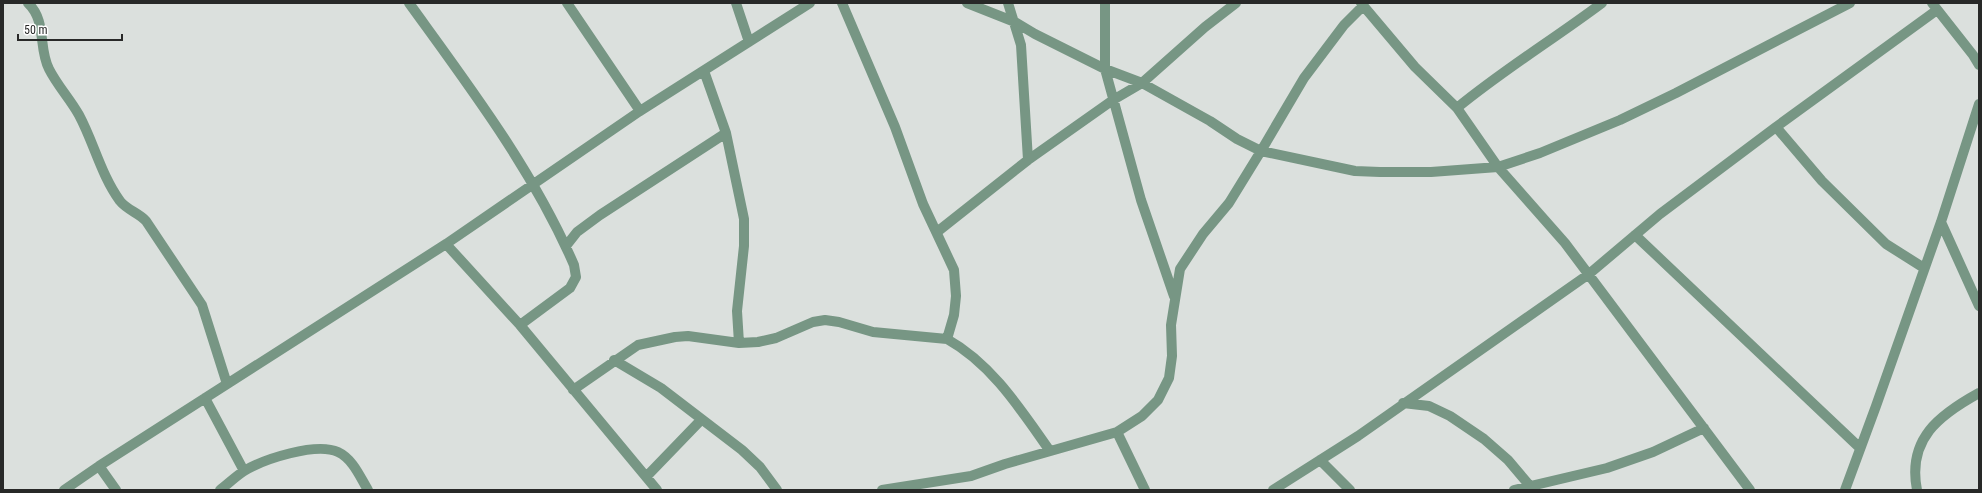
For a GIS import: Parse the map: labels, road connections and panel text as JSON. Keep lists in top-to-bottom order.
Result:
{
  "scale_bar": "50 m"
}
